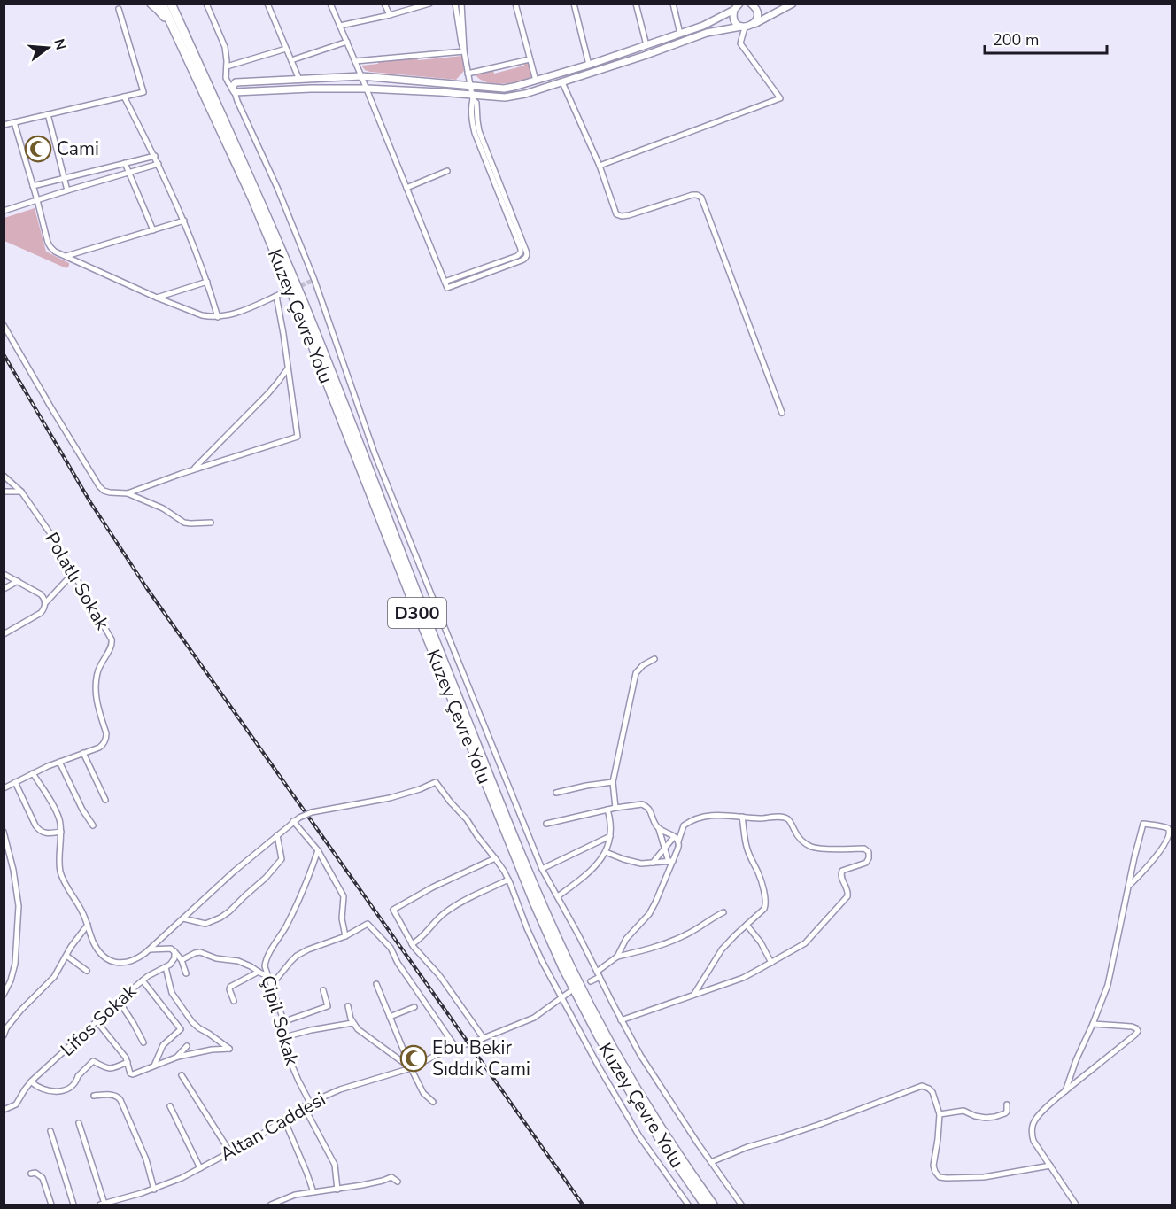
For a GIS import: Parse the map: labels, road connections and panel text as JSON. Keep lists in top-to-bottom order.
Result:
{
  "streets": {
    "highway": ["Kuzey Çevre Yolu", "D300"],
    "street": [
      "Polatlı Sokak",
      "Lifos Sokak",
      "Çipil Sokak",
      "Altan Caddesi"
    ]
  },
  "crossings": [
    ["Çipil Sokak", "Altan Caddesi"]
  ],
  "places": {
    "mosque": ["Cami", "Ebu Bekir Sıddık Cami"]
  },
  "scale_bar": "200 m",
  "north": "right"
}
